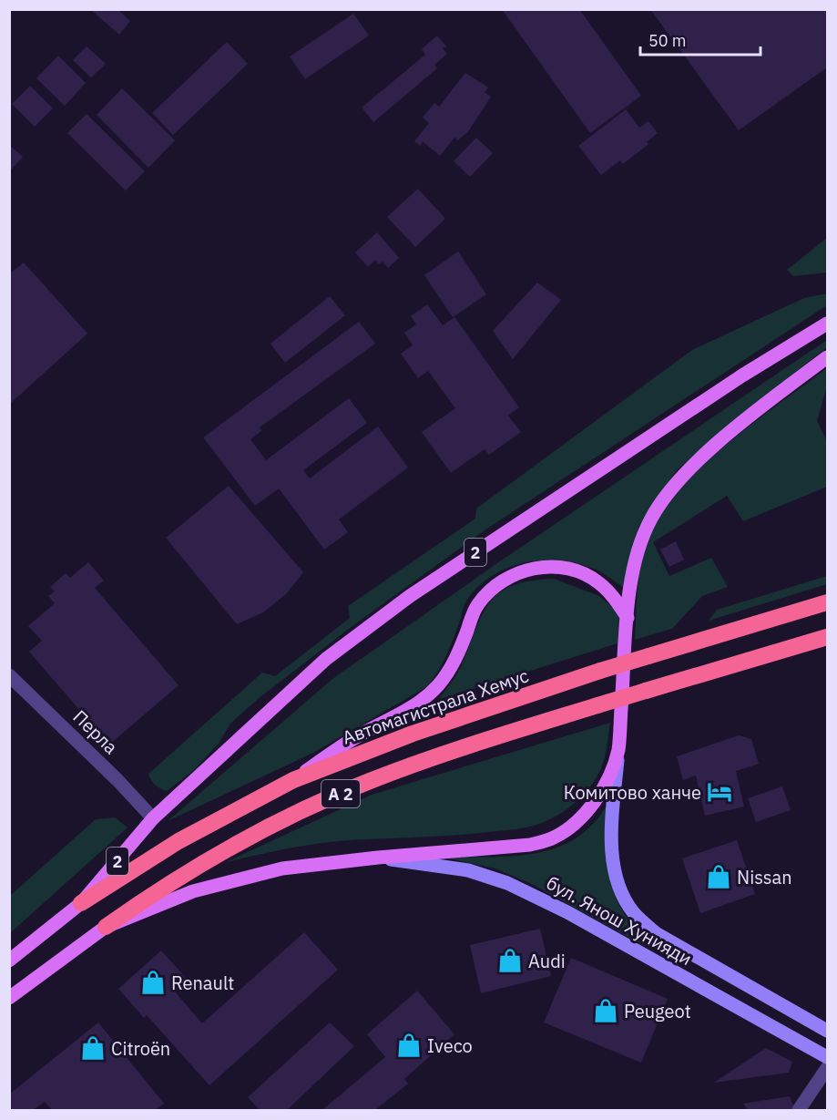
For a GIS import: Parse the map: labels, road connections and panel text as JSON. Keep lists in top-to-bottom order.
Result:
{
  "streets": {
    "highway": ["Автомагистрала Хемус", "A 2"],
    "main road": ["2"],
    "street": ["Перла", "бул. Янош Хунияди"]
  },
  "crossings": [
    ["2", "Автомагистрала Хемус"],
    ["2", "Перла"]
  ],
  "places": {
    "hotel": ["Комитово ханче"],
    "shop": [
      "Nissan",
      "Audi",
      "Renault",
      "Peugeot",
      "Iveco",
      "Citroën"
    ]
  },
  "scale_bar": "50 m"
}
